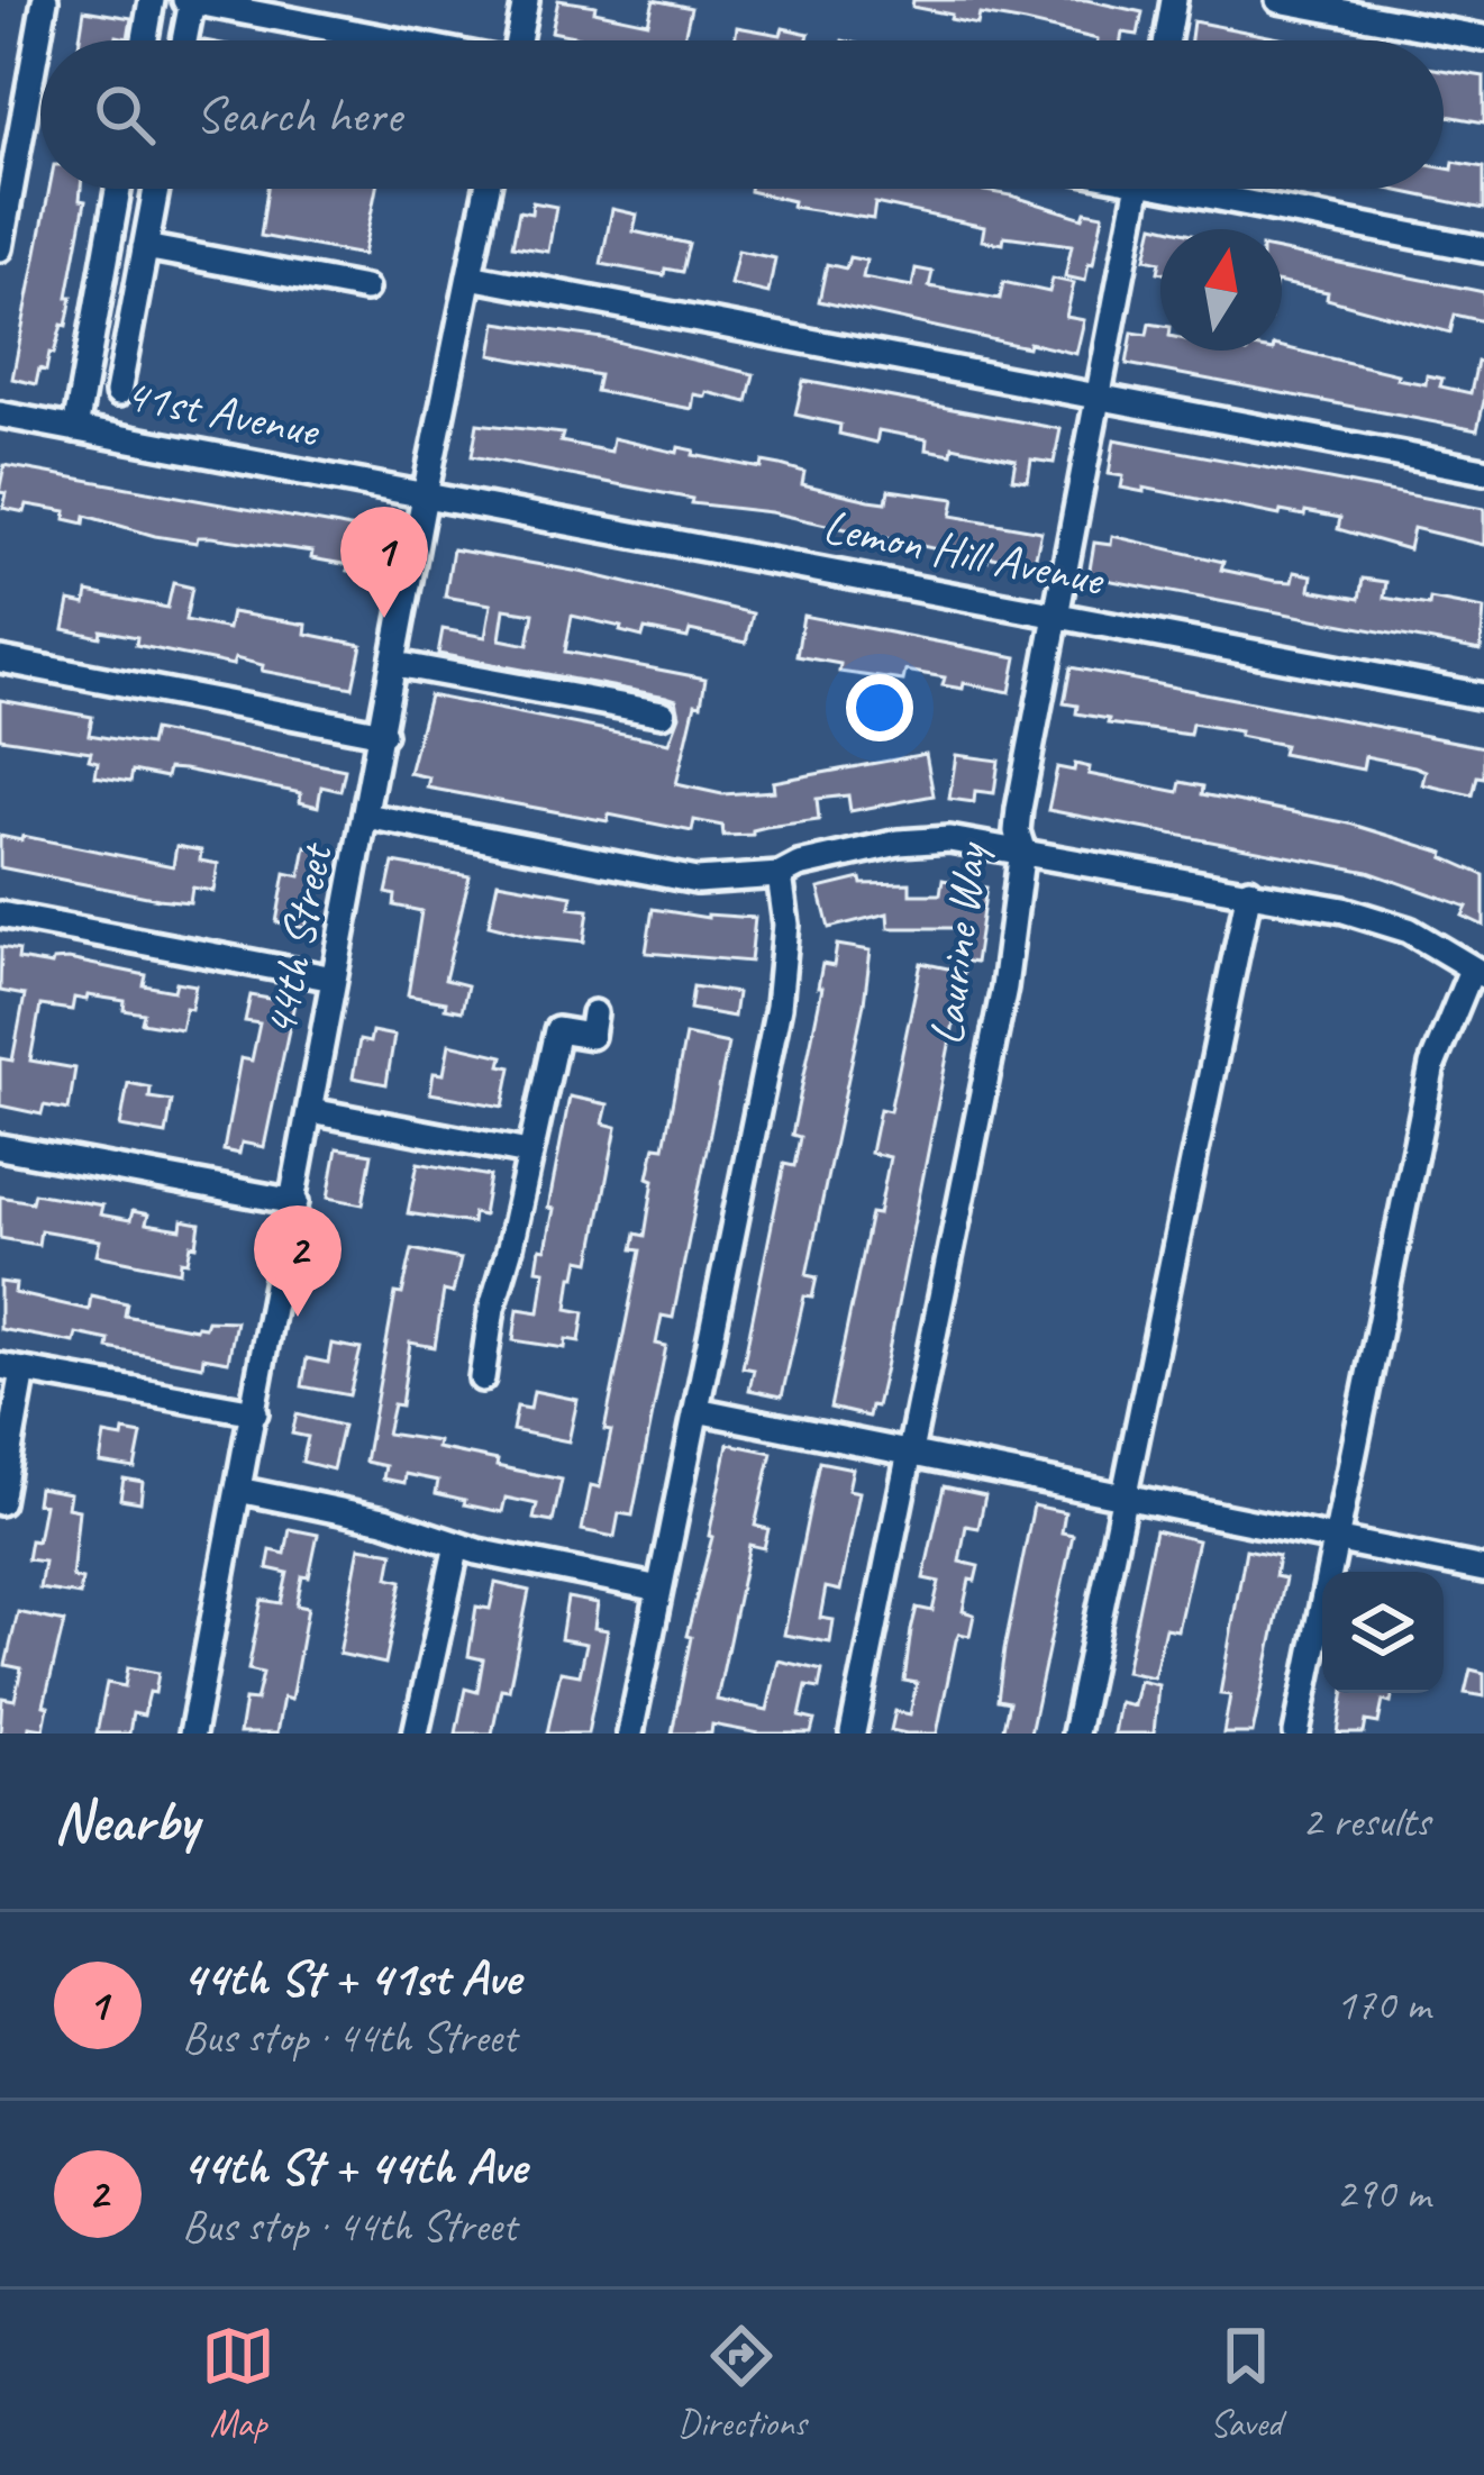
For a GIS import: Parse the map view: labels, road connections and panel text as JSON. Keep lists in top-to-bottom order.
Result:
{
  "streets": {
    "street": [
      "41st Avenue",
      "Lemon Hill Avenue",
      "44th Street",
      "Laurine Way"
    ]
  },
  "crossings": [
    ["41st Avenue", "Lemon Hill Avenue"],
    ["41st Avenue", "44th Street"],
    ["Lemon Hill Avenue", "44th Street"],
    ["Lemon Hill Avenue", "Laurine Way"]
  ],
  "north": "top",
  "page": {
    "search": "Search here",
    "pins": ["1", "2"],
    "heading": ["Nearby", "2 results"],
    "list": [
      {
        "mark": "1",
        "name": "44th St + 41st Ave",
        "note": "Bus stop · 44th Street",
        "value": "170 m"
      },
      {
        "mark": "2",
        "name": "44th St + 44th Ave",
        "note": "Bus stop · 44th Street",
        "value": "290 m"
      }
    ],
    "nav": ["Map", "Directions", "Saved"]
  }
}
